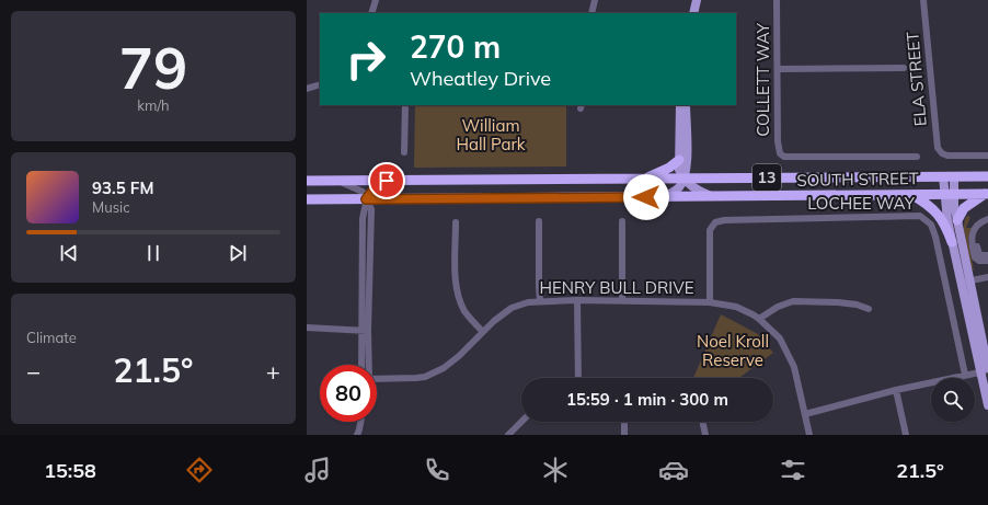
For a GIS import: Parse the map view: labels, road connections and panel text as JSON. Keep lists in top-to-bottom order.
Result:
{
  "streets": {
    "highway": ["13", "SOUTH STREET"],
    "street": [
      "ELA STREET",
      "COLLETT WAY",
      "LOCHEE WAY",
      "HENRY BULL DRIVE"
    ]
  },
  "crossings": [
    ["LOCHEE WAY", "HENRY BULL DRIVE"]
  ],
  "parks": ["William Hall Park", "Noel Kroll Reserve"],
  "page": {
    "tile": [
      ["79", "km/h"],
      "Climate"
    ],
    "turn": ["270 m", "Wheatley Drive"],
    "song": ["93.5 FM", "Music"],
    "heat": ["−", "21.5°", "+"],
    "limit": "80",
    "trip": "15:59 · 1 min · 300 m",
    "tabs": ["15:58", "21.5°"]
  }
}
